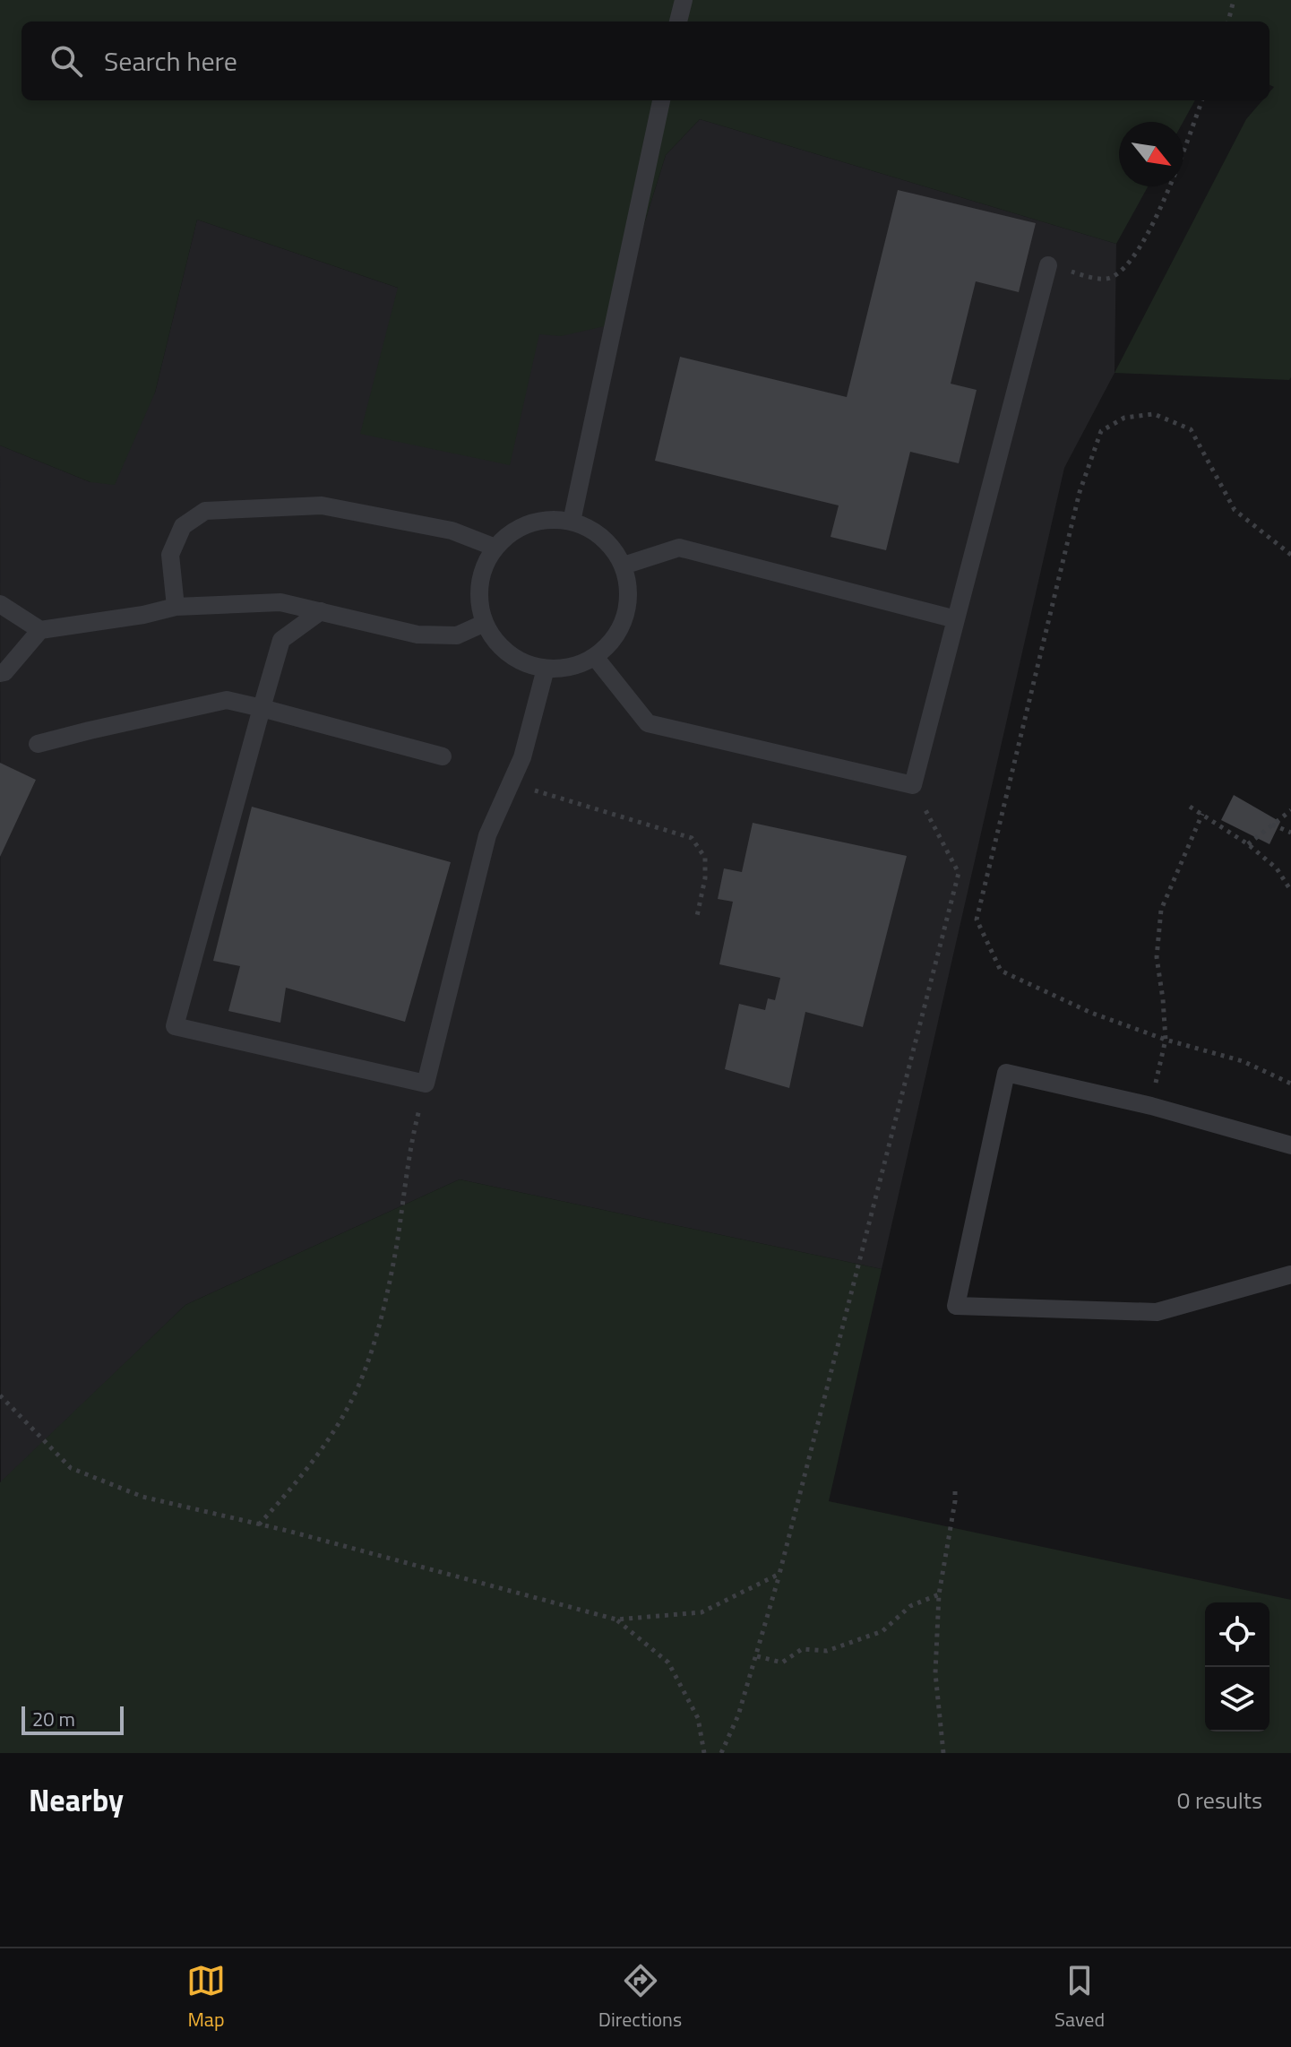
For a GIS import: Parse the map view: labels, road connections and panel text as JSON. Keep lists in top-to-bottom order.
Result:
{
  "scale_bar": "20 m",
  "north": "bottom right",
  "page": {
    "search": "Search here",
    "scale": "20 m",
    "heading": ["Nearby", "0 results"],
    "nav": ["Map", "Directions", "Saved"]
  }
}
